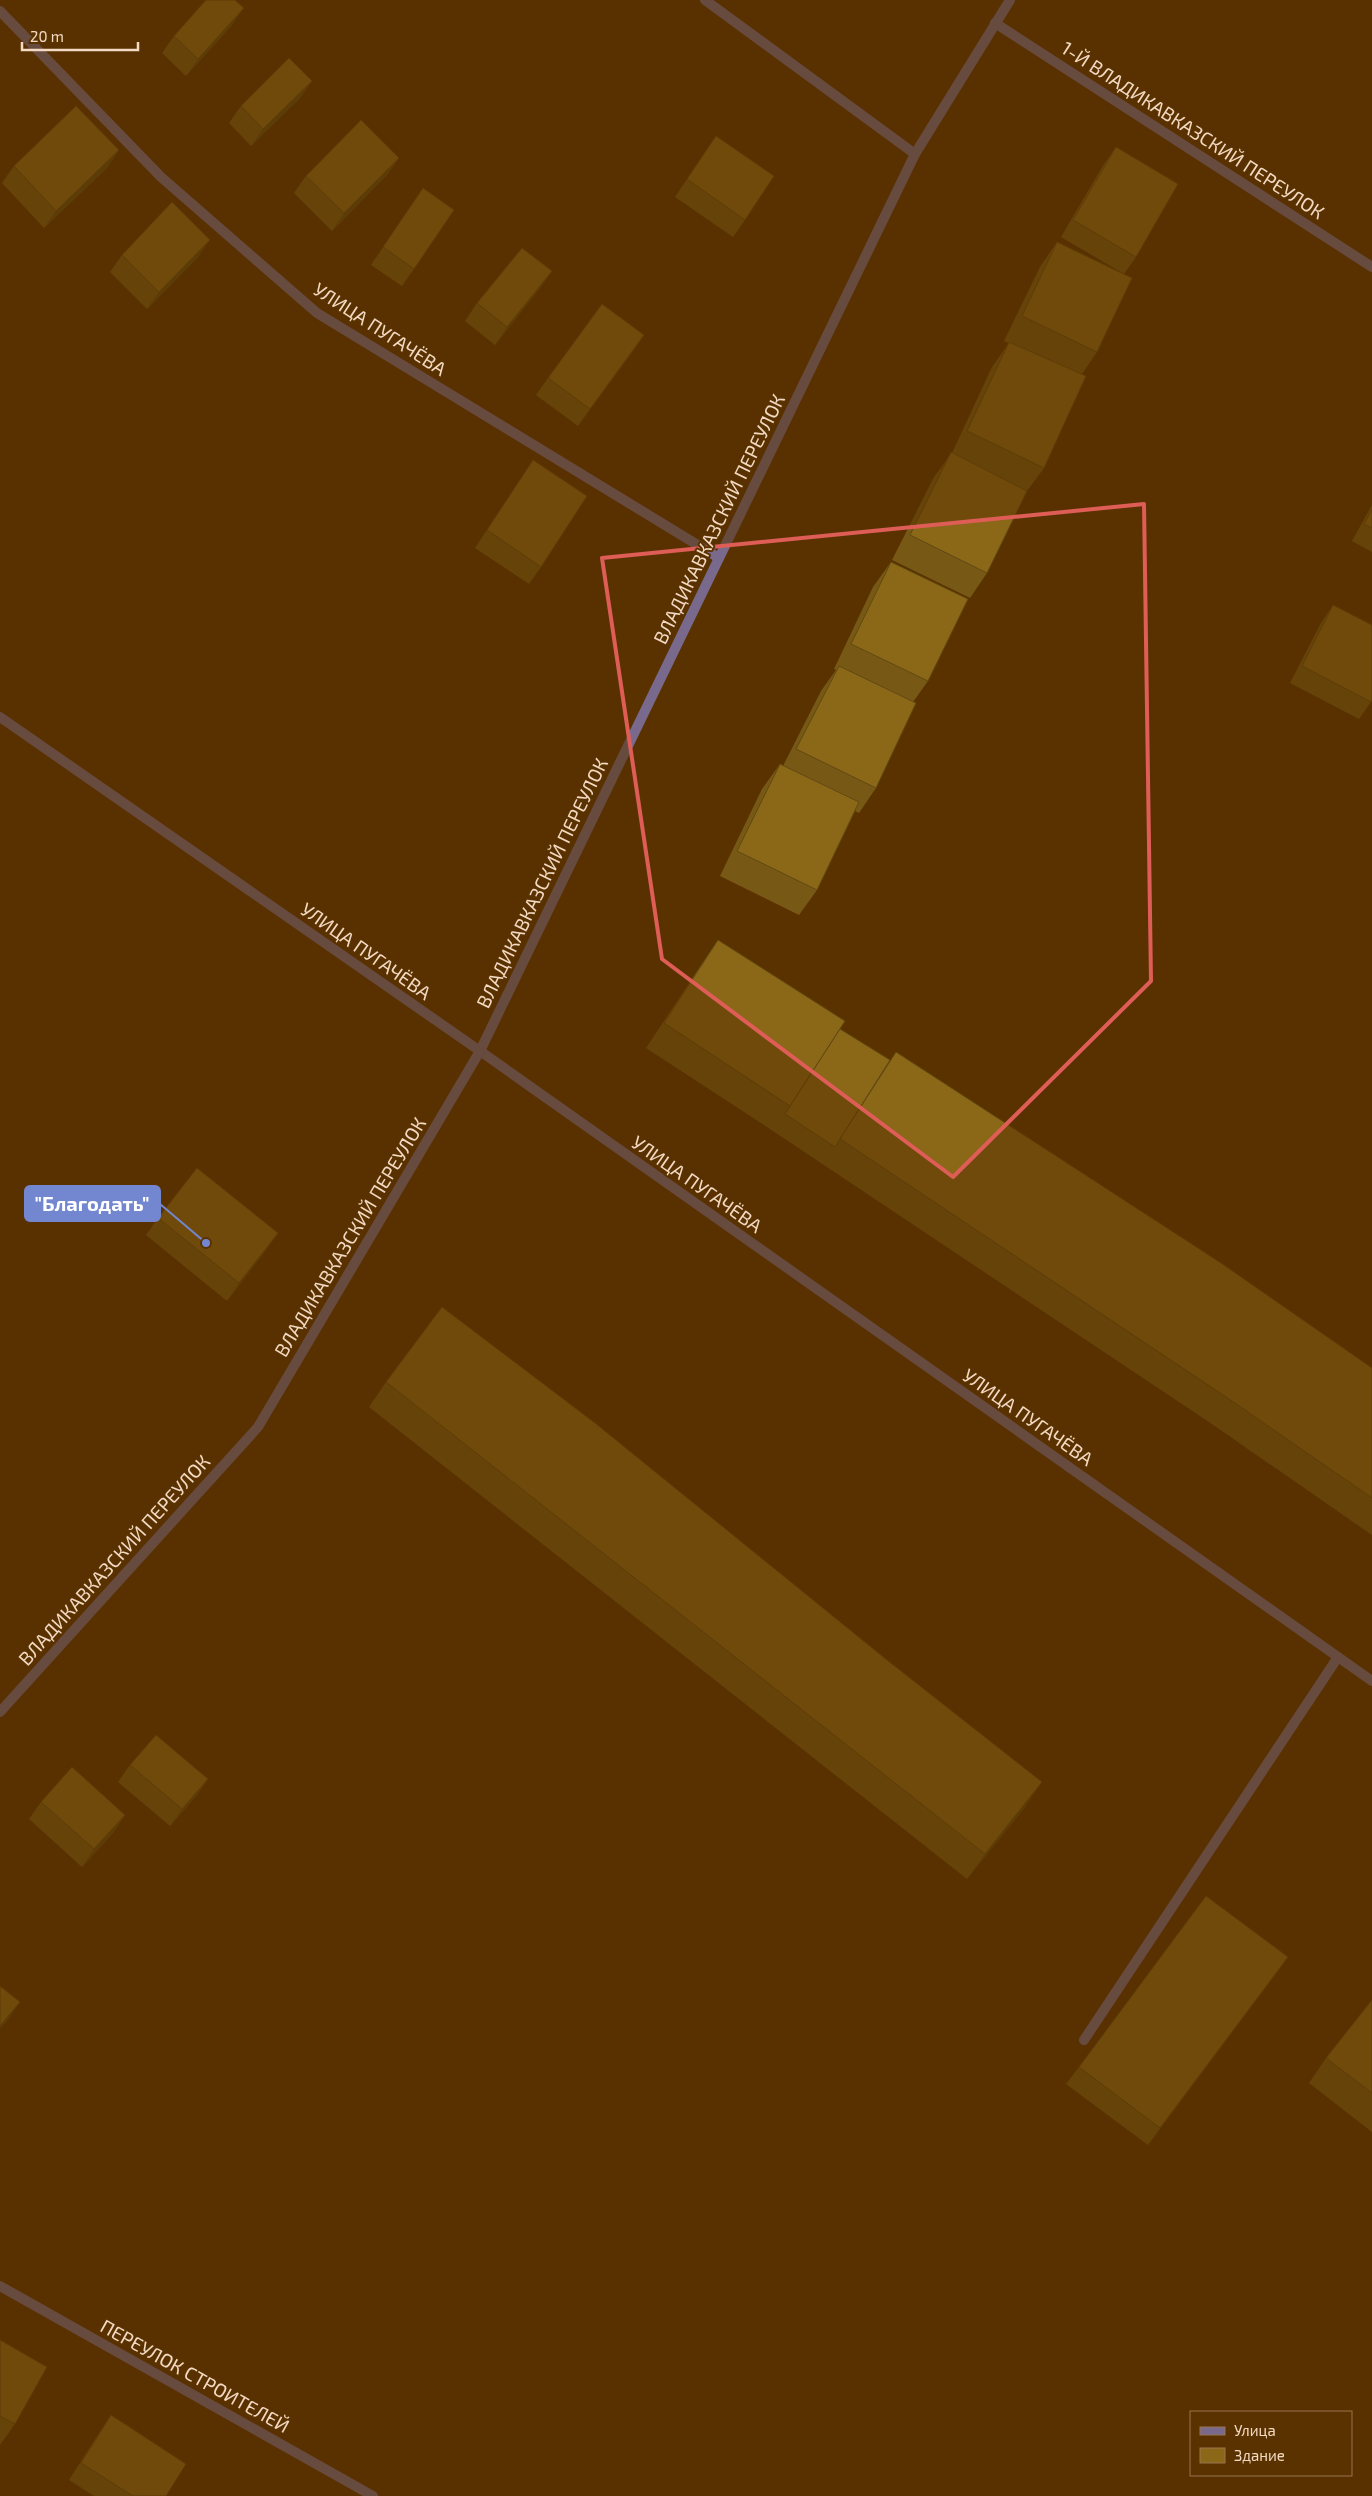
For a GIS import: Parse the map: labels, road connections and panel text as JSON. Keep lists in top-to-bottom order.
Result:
{
  "streets": {
    "street": [
      "1-Й ВЛАДИКАВКАЗСКИЙ ПЕРЕУЛОК",
      "УЛИЦА ПУГАЧЁВА",
      "ВЛАДИКАВКАЗСКИЙ ПЕРЕУЛОК",
      "ПЕРЕУЛОК СТРОИТЕЛЕЙ"
    ]
  },
  "crossings": [
    ["1-Й ВЛАДИКАВКАЗСКИЙ ПЕРЕУЛОК", "ВЛАДИКАВКАЗСКИЙ ПЕРЕУЛОК"],
    ["УЛИЦА ПУГАЧЁВА", "ВЛАДИКАВКАЗСКИЙ ПЕРЕУЛОК"]
  ],
  "places": ["\"Благодать\""],
  "legend": ["Улица", "Здание"],
  "scale_bar": "20 m"
}
